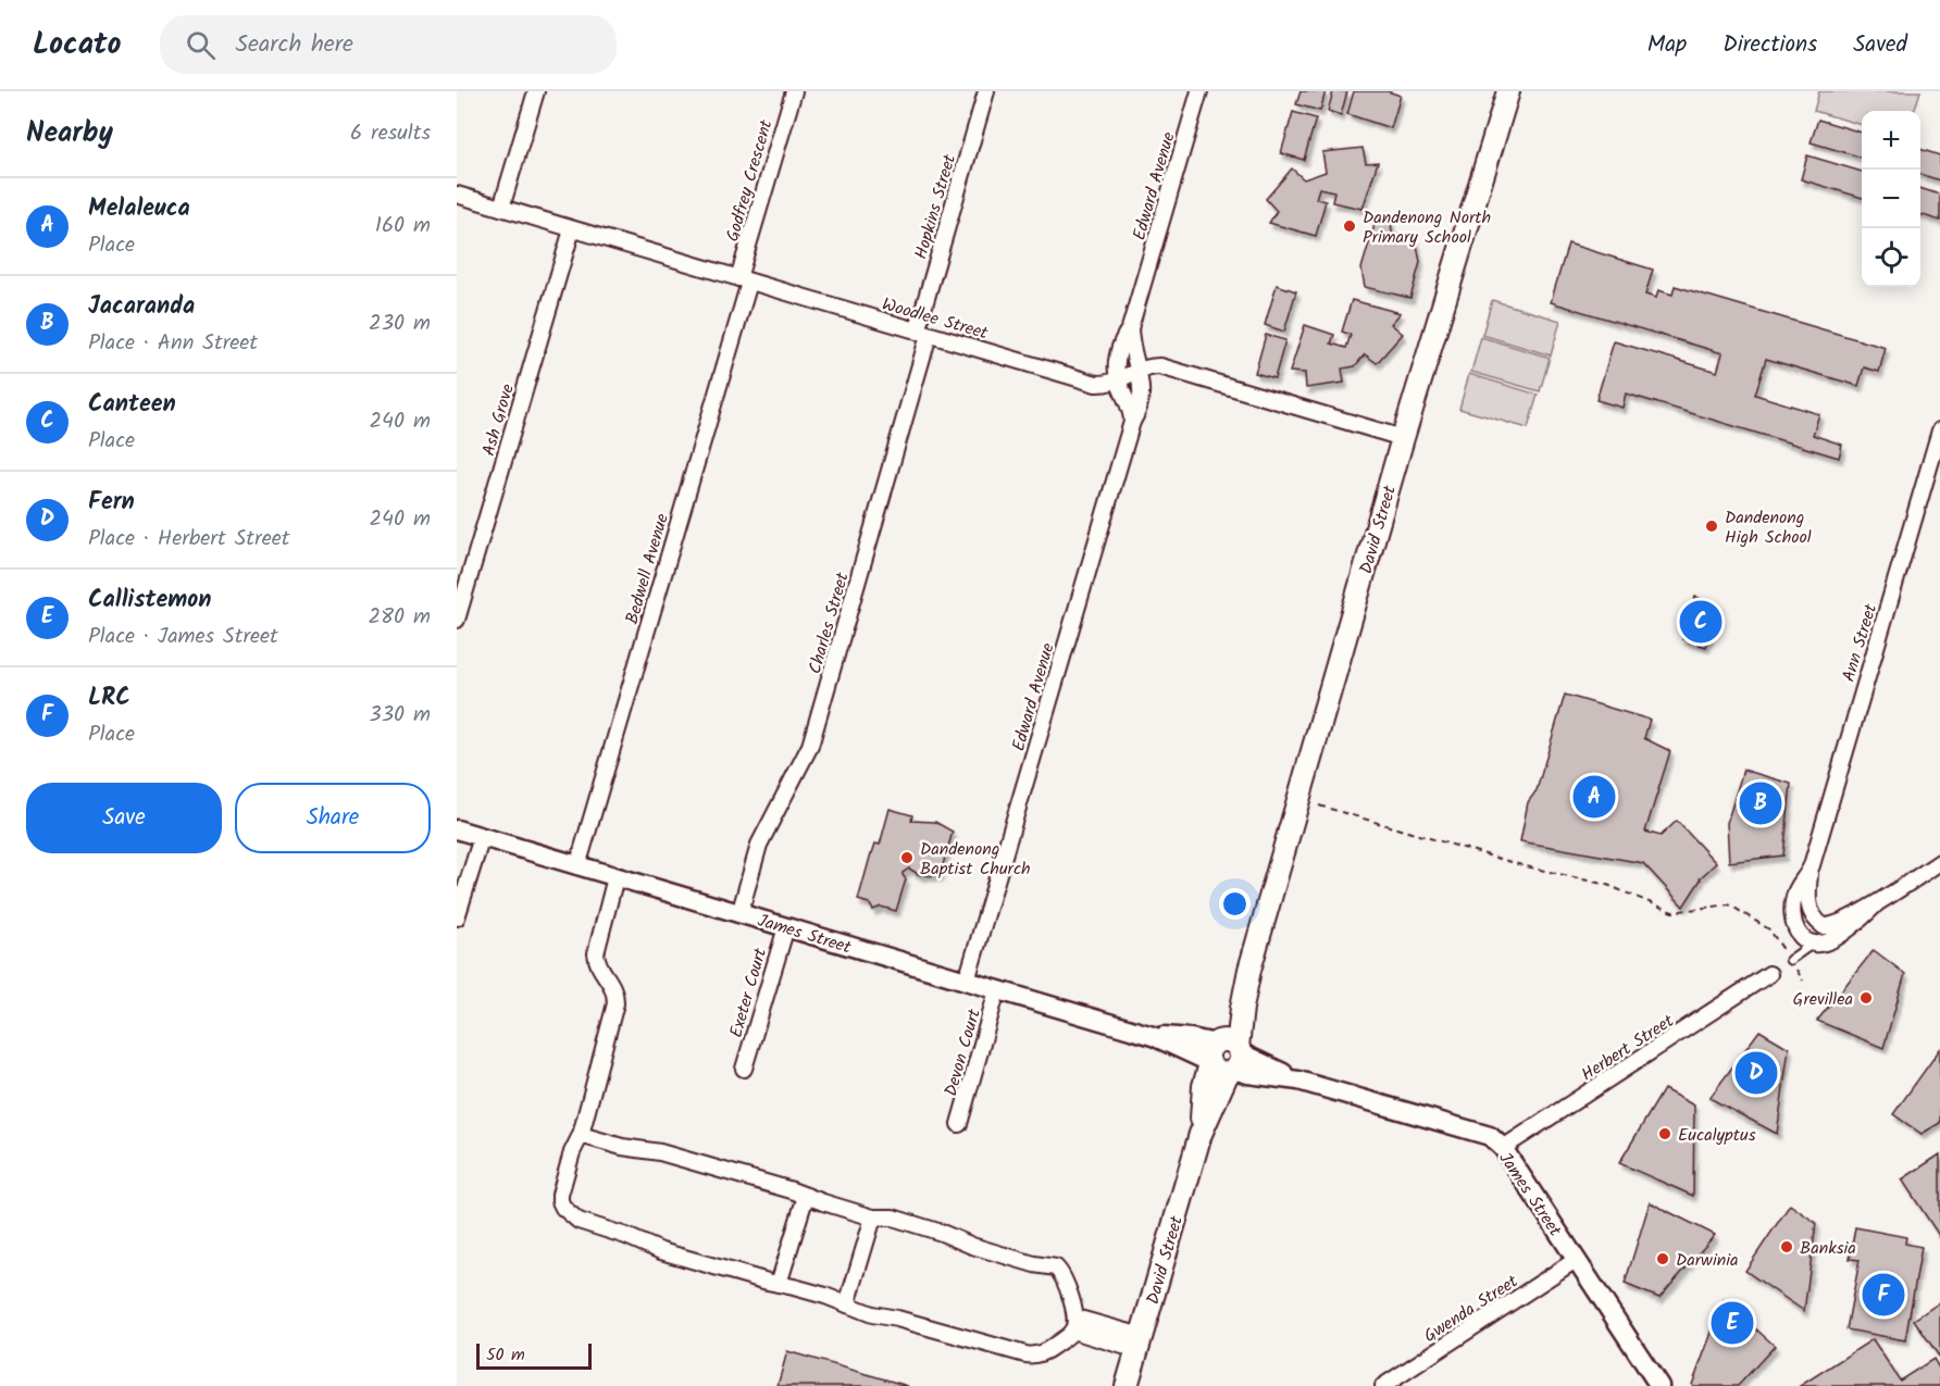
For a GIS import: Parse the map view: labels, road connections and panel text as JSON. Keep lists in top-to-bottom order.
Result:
{
  "streets": {
    "main road": ["David Street"],
    "street": [
      "Godfrey Crescent",
      "Edward Avenue",
      "Hopkins Street",
      "Woodlee Street",
      "Ash Grove",
      "Bedwell Avenue",
      "Charles Street",
      "Ann Street",
      "James Street",
      "Exeter Court",
      "Herbert Street",
      "Devon Court",
      "Gwenda Street"
    ]
  },
  "crossings": [
    ["Godfrey Crescent", "Woodlee Street"],
    ["Godfrey Crescent", "Bedwell Avenue"],
    ["Edward Avenue", "Woodlee Street"],
    ["Edward Avenue", "James Street"],
    ["Hopkins Street", "Woodlee Street"],
    ["Hopkins Street", "Charles Street"],
    ["Woodlee Street", "Ash Grove"],
    ["Woodlee Street", "David Street"],
    ["Woodlee Street", "Bedwell Avenue"],
    ["Woodlee Street", "Charles Street"],
    ["David Street", "James Street"],
    ["Bedwell Avenue", "James Street"],
    ["Charles Street", "James Street"],
    ["James Street", "Exeter Court"],
    ["James Street", "Herbert Street"],
    ["James Street", "Devon Court"],
    ["James Street", "Gwenda Street"]
  ],
  "places": [
    "Dandenong North Primary School",
    "Dandenong High School",
    "Dandenong Baptist Church",
    "Grevillea",
    "Eucalyptus",
    "Banksia",
    "Darwinia"
  ],
  "scale_bar": "50 m",
  "page": {
    "header": "Locato",
    "search": "Search here",
    "nav": ["Map", "Directions", "Saved"],
    "heading": ["Nearby", "6 results"],
    "map_buttons": ["+", "−"],
    "list": [
      {
        "mark": "A",
        "name": "Melaleuca",
        "note": "Place",
        "value": "160 m"
      },
      {
        "mark": "B",
        "name": "Jacaranda",
        "note": "Place · Ann Street",
        "value": "230 m"
      },
      {
        "mark": "C",
        "name": "Canteen",
        "note": "Place",
        "value": "240 m"
      },
      {
        "mark": "D",
        "name": "Fern",
        "note": "Place · Herbert Street",
        "value": "240 m"
      },
      {
        "mark": "E",
        "name": "Callistemon",
        "note": "Place · James Street",
        "value": "280 m"
      },
      {
        "mark": "F",
        "name": "LRC",
        "note": "Place",
        "value": "330 m"
      }
    ],
    "pins": [
      "C",
      "A",
      "B",
      "D",
      "F",
      "E"
    ],
    "buttons": ["Save", "Share"],
    "scale": "50 m"
  }
}
